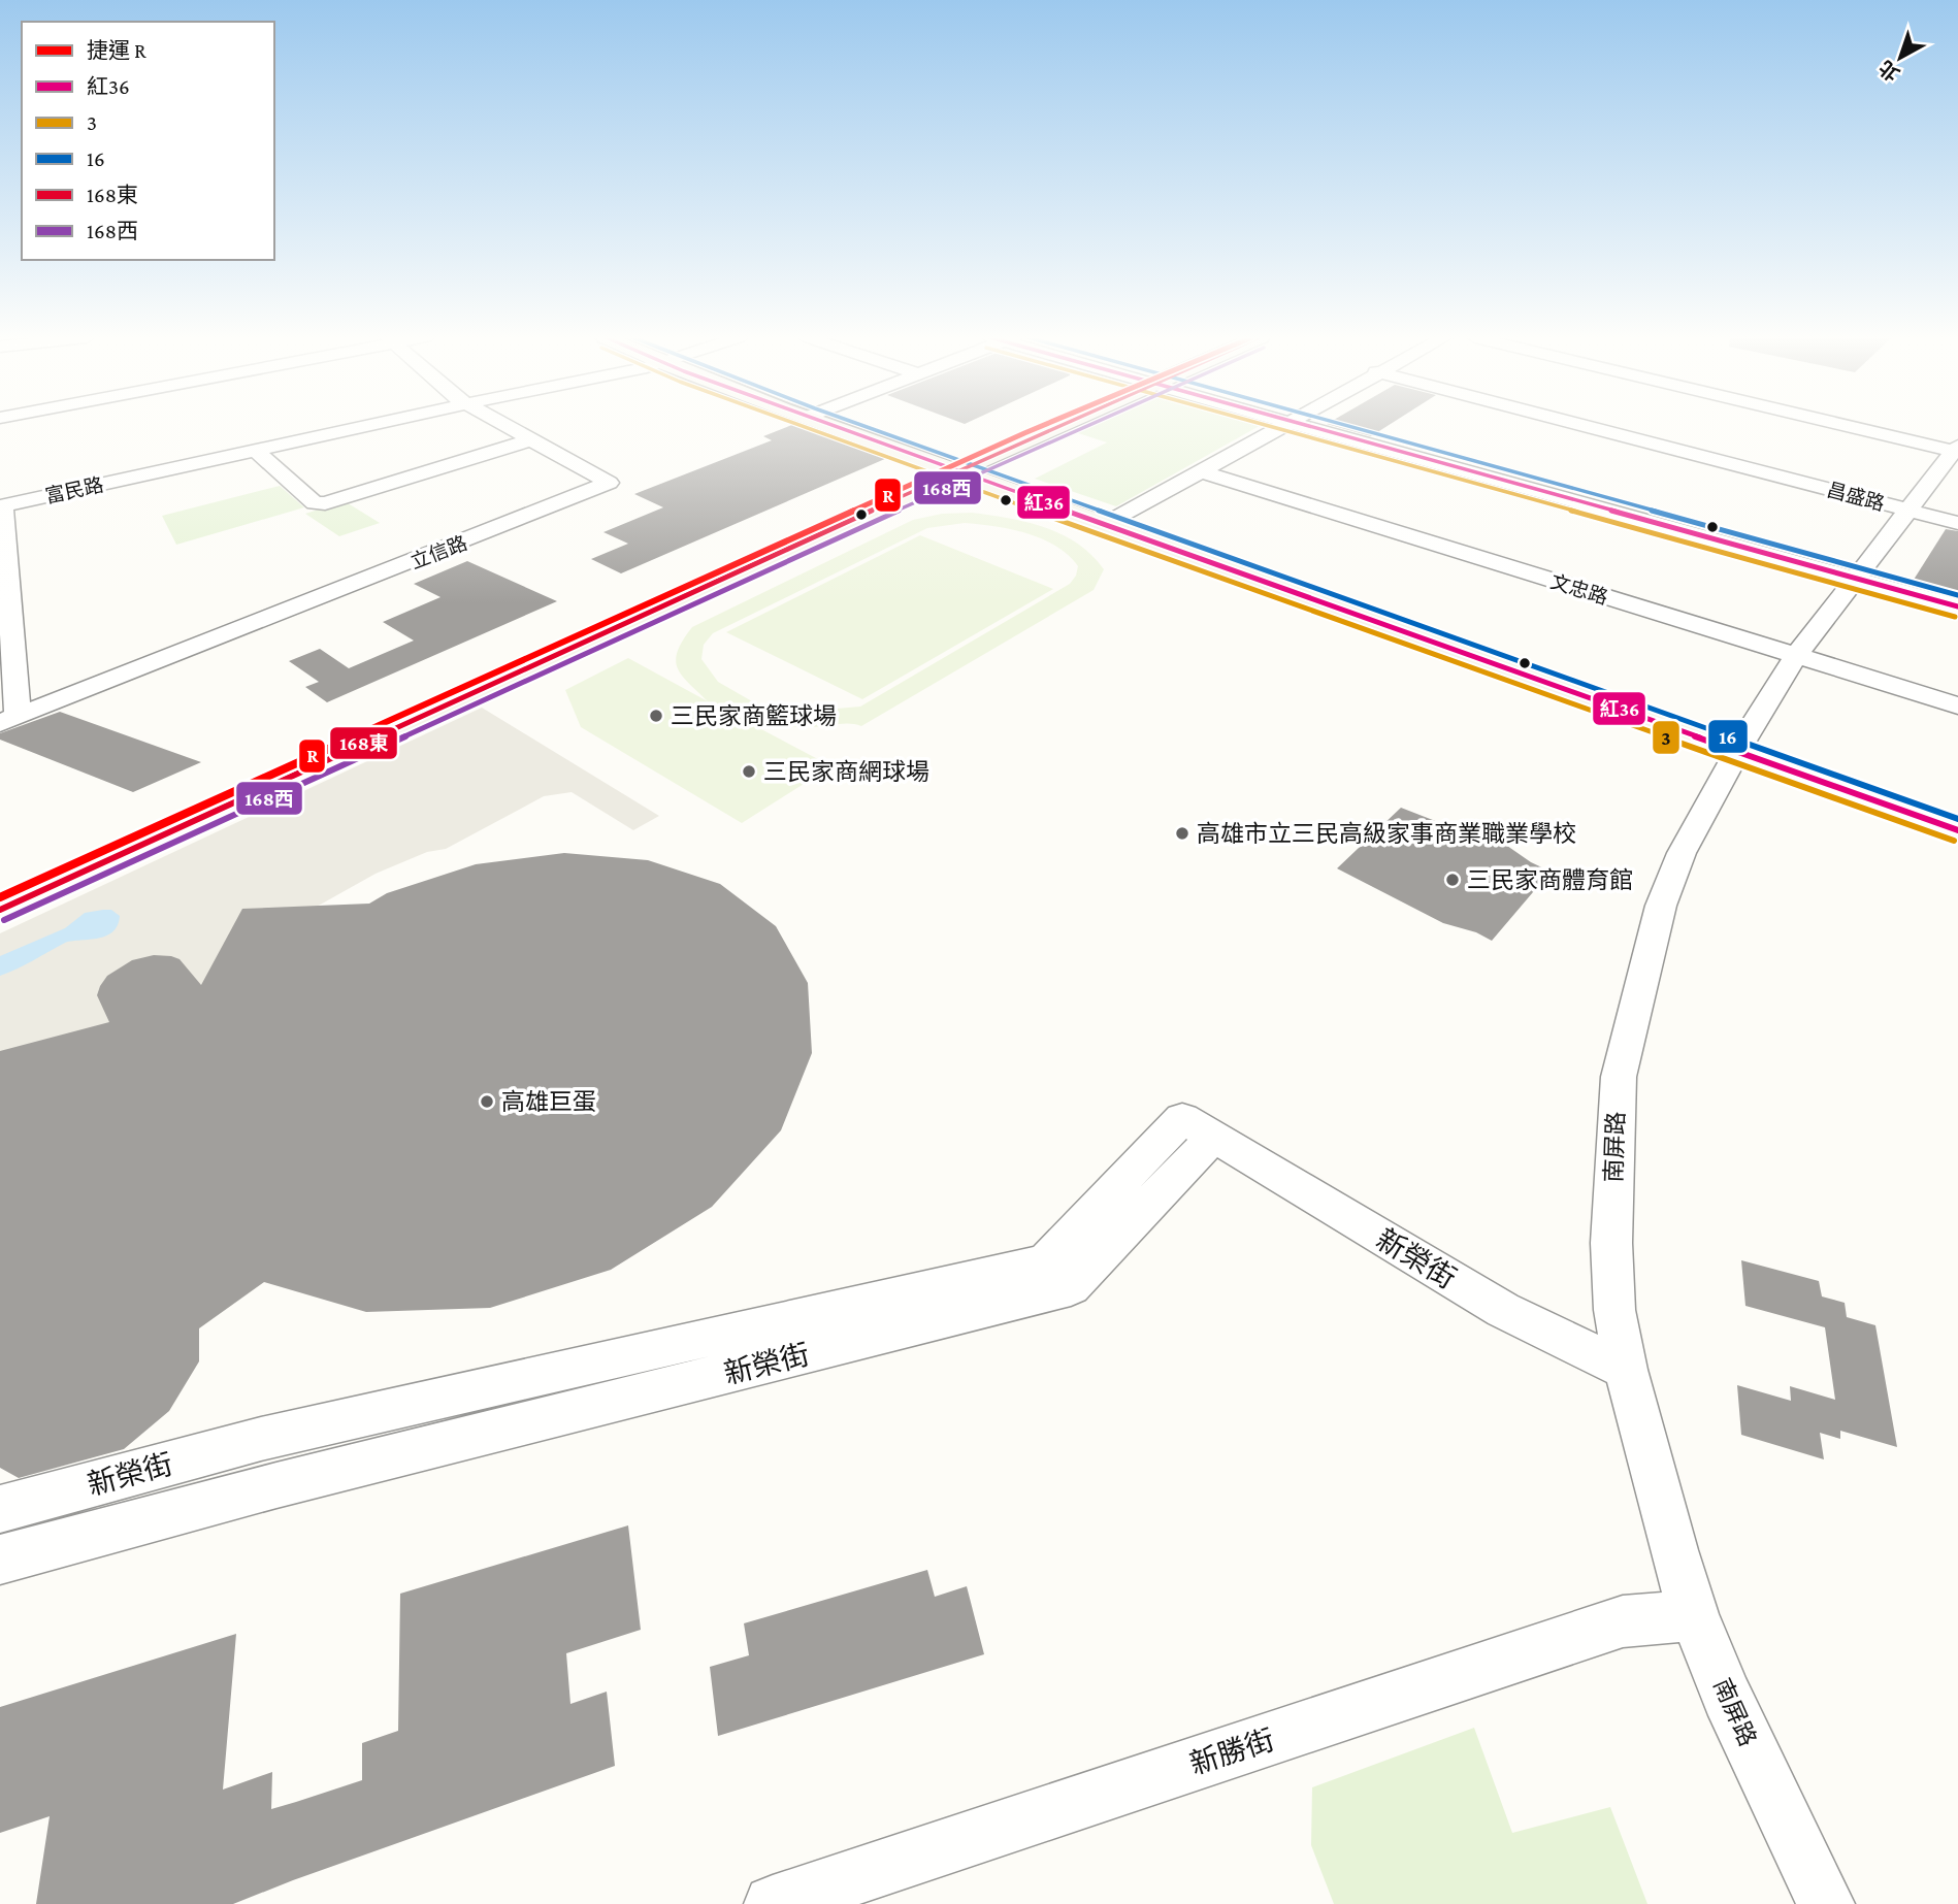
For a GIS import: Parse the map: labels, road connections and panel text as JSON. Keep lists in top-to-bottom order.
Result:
{
  "streets": {
    "street": [
      "富民路",
      "昌盛路",
      "立信路",
      "文忠路",
      "南屏路",
      "新榮街",
      "新勝街"
    ]
  },
  "crossings": [
    ["昌盛路", "南屏路"],
    ["文忠路", "南屏路"],
    ["南屏路", "新榮街"],
    ["南屏路", "新勝街"]
  ],
  "places": [
    "三民家商籃球場",
    "三民家商網球場",
    "高雄市立三民高級家事商業職業學校",
    "三民家商體育館",
    "高雄巨蛋"
  ],
  "lines": [
    "metro line R",
    "transit line 紅36",
    "transit line 3",
    "transit line 16",
    "transit line 168東",
    "transit line 168西"
  ],
  "legend": [
    "捷運 R",
    "紅36",
    "3",
    "16",
    "168東",
    "168西"
  ],
  "north": "bottom left"
}
